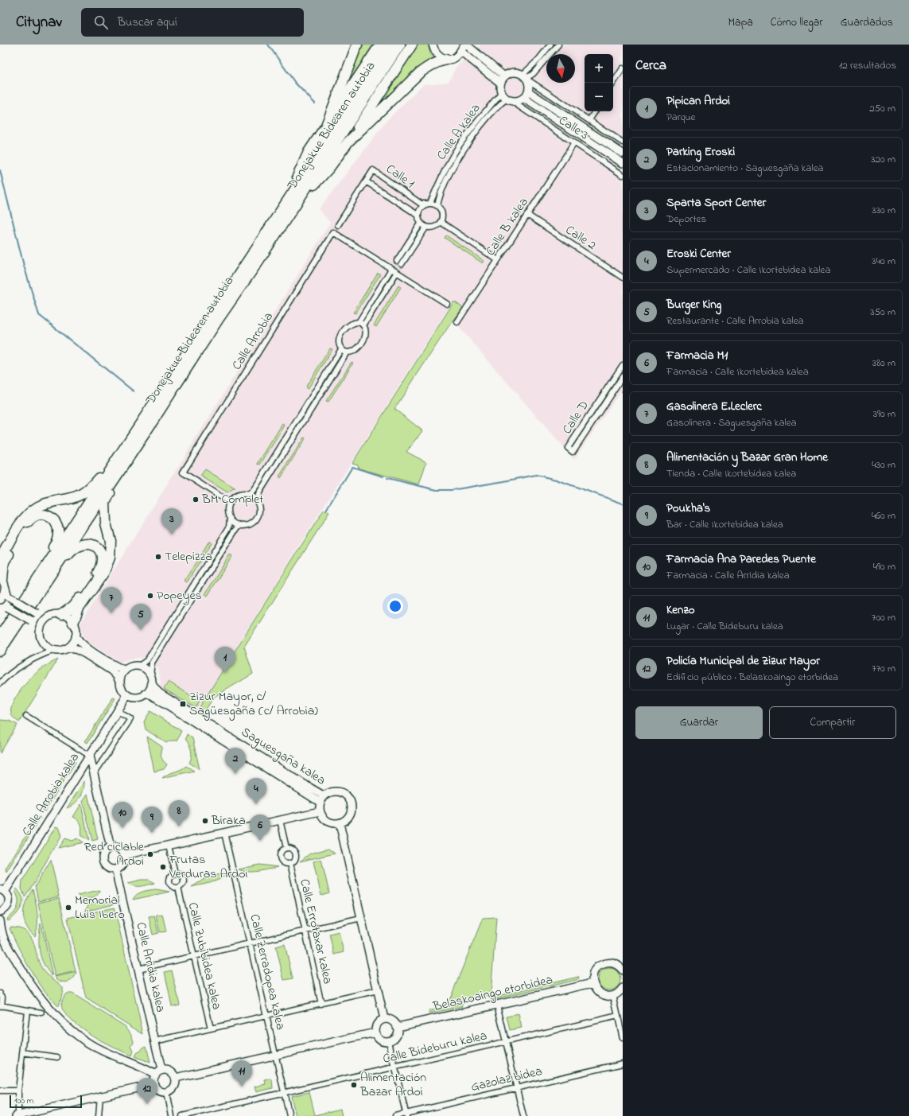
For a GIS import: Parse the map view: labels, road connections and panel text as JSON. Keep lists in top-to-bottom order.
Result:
{
  "streets": {
    "highway": ["Donejakue Bidearen autobia"],
    "street": [
      "Calle 3",
      "Calle A kalea",
      "Calle 1",
      "Calle B kalea",
      "Calle 2",
      "Calle Arrobia",
      "Calle D",
      "Saguesgaña kalea",
      "Calle Arrobia kalea",
      "Calle Errotaxar kalea",
      "Calle Zubibidea kalea",
      "Calle Arridia kalea",
      "Calle Zerradopea kalea",
      "Belaskoaingo etorbidea",
      "Calle Bideburu kalea",
      "Gazolaz bidea"
    ]
  },
  "crossings": [
    ["Calle 3", "Calle A kalea"],
    ["Calle 3", "Calle B kalea"],
    ["Calle A kalea", "Calle 1"],
    ["Calle B kalea", "Calle 2"],
    ["Saguesgaña kalea", "Calle Arrobia kalea"],
    ["Calle Zerradopea kalea", "Calle Bideburu kalea"]
  ],
  "places": {
    "other": [
      "BM Complet",
      "Telepizza",
      "Popeyes",
      "Biraka",
      "Red ciclable Ardoi",
      "Frutas Verduras Ardoi",
      "Memorial Luis Ibero",
      "Alimentación Bazar Ardoi"
    ],
    "transit": ["Zizur Mayor, c/ Sagüesgaña (c/ Arrobia)"]
  },
  "scale_bar": "100 m",
  "north": "bottom",
  "page": {
    "header": "Citynav",
    "search": "Buscar aquí",
    "nav": ["Mapa", "Cómo llegar", "Guardados"],
    "heading": ["Cerca", "12 resultados"],
    "map_buttons": ["+", "−"],
    "list": [
      {
        "mark": "1",
        "name": "Pipican Ardoi",
        "note": "Parque",
        "value": "250 m"
      },
      {
        "mark": "2",
        "name": "Parking Eroski",
        "note": "Estacionamiento · Saguesgaña kalea",
        "value": "320 m"
      },
      {
        "mark": "3",
        "name": "Sparta Sport Center",
        "note": "Deportes",
        "value": "330 m"
      },
      {
        "mark": "4",
        "name": "Eroski Center",
        "note": "Supermercado · Calle Ikortebidea kalea",
        "value": "340 m"
      },
      {
        "mark": "5",
        "name": "Burger King",
        "note": "Restaurante · Calle Arrobia kalea",
        "value": "350 m"
      },
      {
        "mark": "6",
        "name": "Farmacia M1",
        "note": "Farmacia · Calle Ikortebidea kalea",
        "value": "380 m"
      },
      {
        "mark": "7",
        "name": "Gasolinera E.Leclerc",
        "note": "Gasolinera · Saguesgaña kalea",
        "value": "390 m"
      },
      {
        "mark": "8",
        "name": "Alimentación y Bazar Gran Home",
        "note": "Tienda · Calle Ikortebidea kalea",
        "value": "430 m"
      },
      {
        "mark": "9",
        "name": "Poukha's",
        "note": "Bar · Calle Ikortebidea kalea",
        "value": "460 m"
      },
      {
        "mark": "10",
        "name": "Farmacia Ana Paredes Puente",
        "note": "Farmacia · Calle Arridia kalea",
        "value": "490 m"
      },
      {
        "mark": "11",
        "name": "Kenzo",
        "note": "Lugar · Calle Bideburu kalea",
        "value": "700 m"
      },
      {
        "mark": "12",
        "name": "Policía Municipal de Zizur Mayor",
        "note": "Edificio público · Belaskoaingo etorbidea",
        "value": "770 m"
      }
    ],
    "pins": [
      "3",
      "7",
      "5",
      "1",
      "2",
      "4",
      "8",
      "10",
      "9",
      "6",
      "11",
      "12"
    ],
    "buttons": ["Guardar", "Compartir"],
    "scale": "100 m"
  }
}
